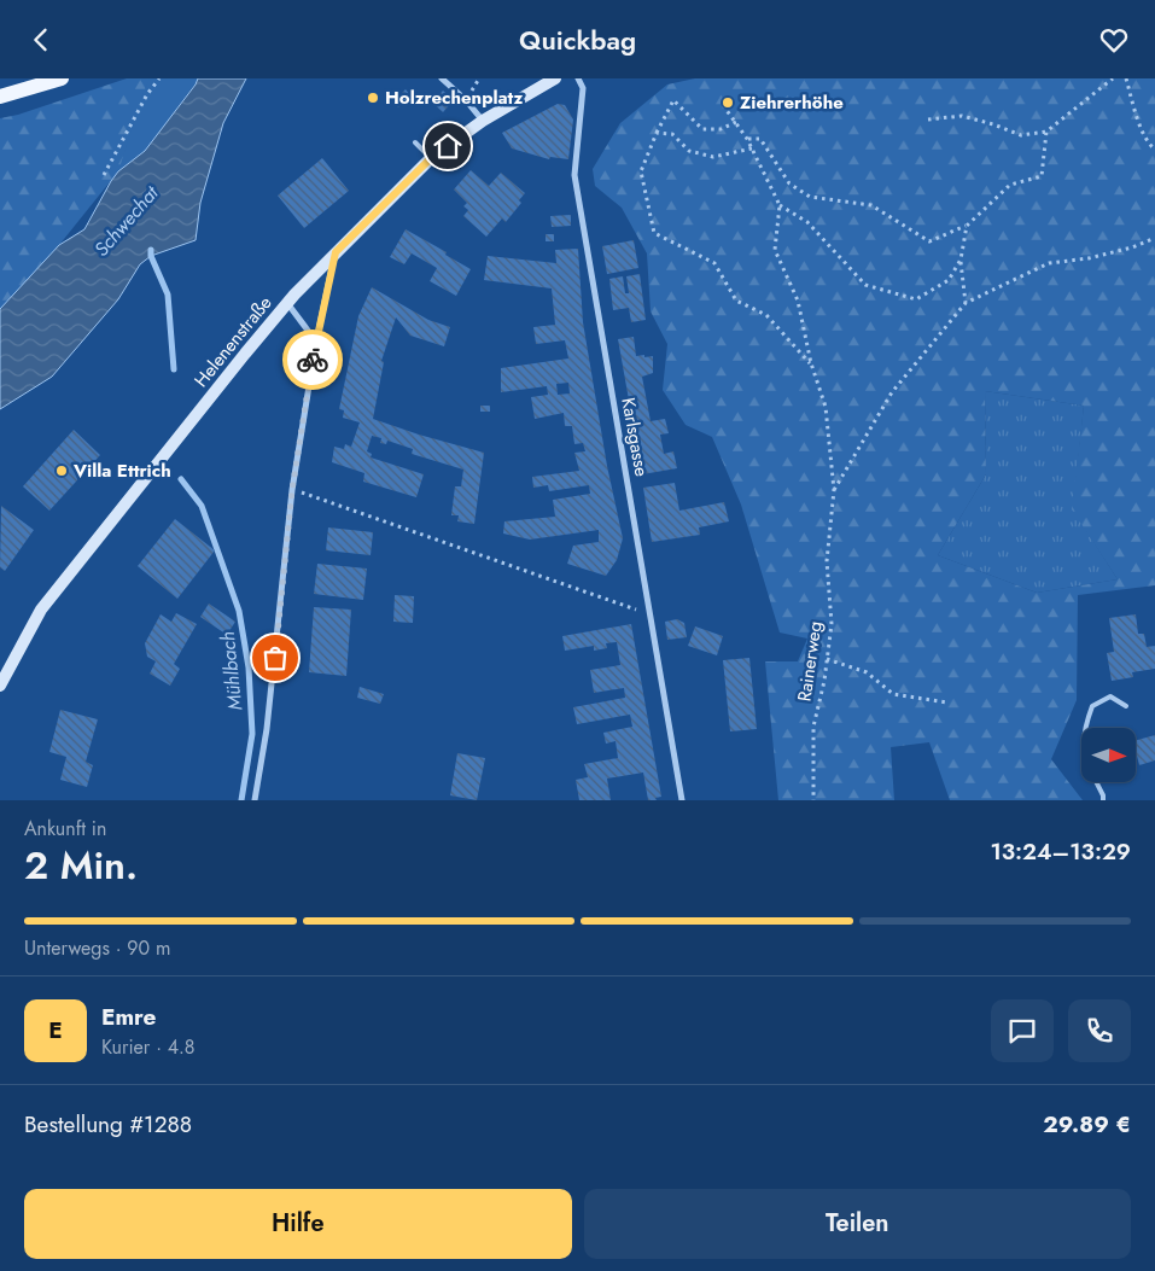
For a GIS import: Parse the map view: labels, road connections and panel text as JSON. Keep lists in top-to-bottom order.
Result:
{
  "streets": {
    "street": ["Helenenstraße", "Karlsgasse"],
    "path": ["Rainerweg"]
  },
  "water": ["Schwechat", "Mühlbach"],
  "places": ["Holzrechenplatz", "Ziehrerhöhe", "Villa Ettrich"],
  "north": "right",
  "page": {
    "header": "Quickbag",
    "heading": ["2 Min.", "Ankunft in", "13:24–13:29"],
    "panel": [
      "Emre",
      "Kurier · 4.8",
      "Bestellung #1288",
      "29.89 €"
    ],
    "bar": "Unterwegs · 90 m",
    "round": "E",
    "buttons": ["Hilfe", "Teilen"]
  }
}
